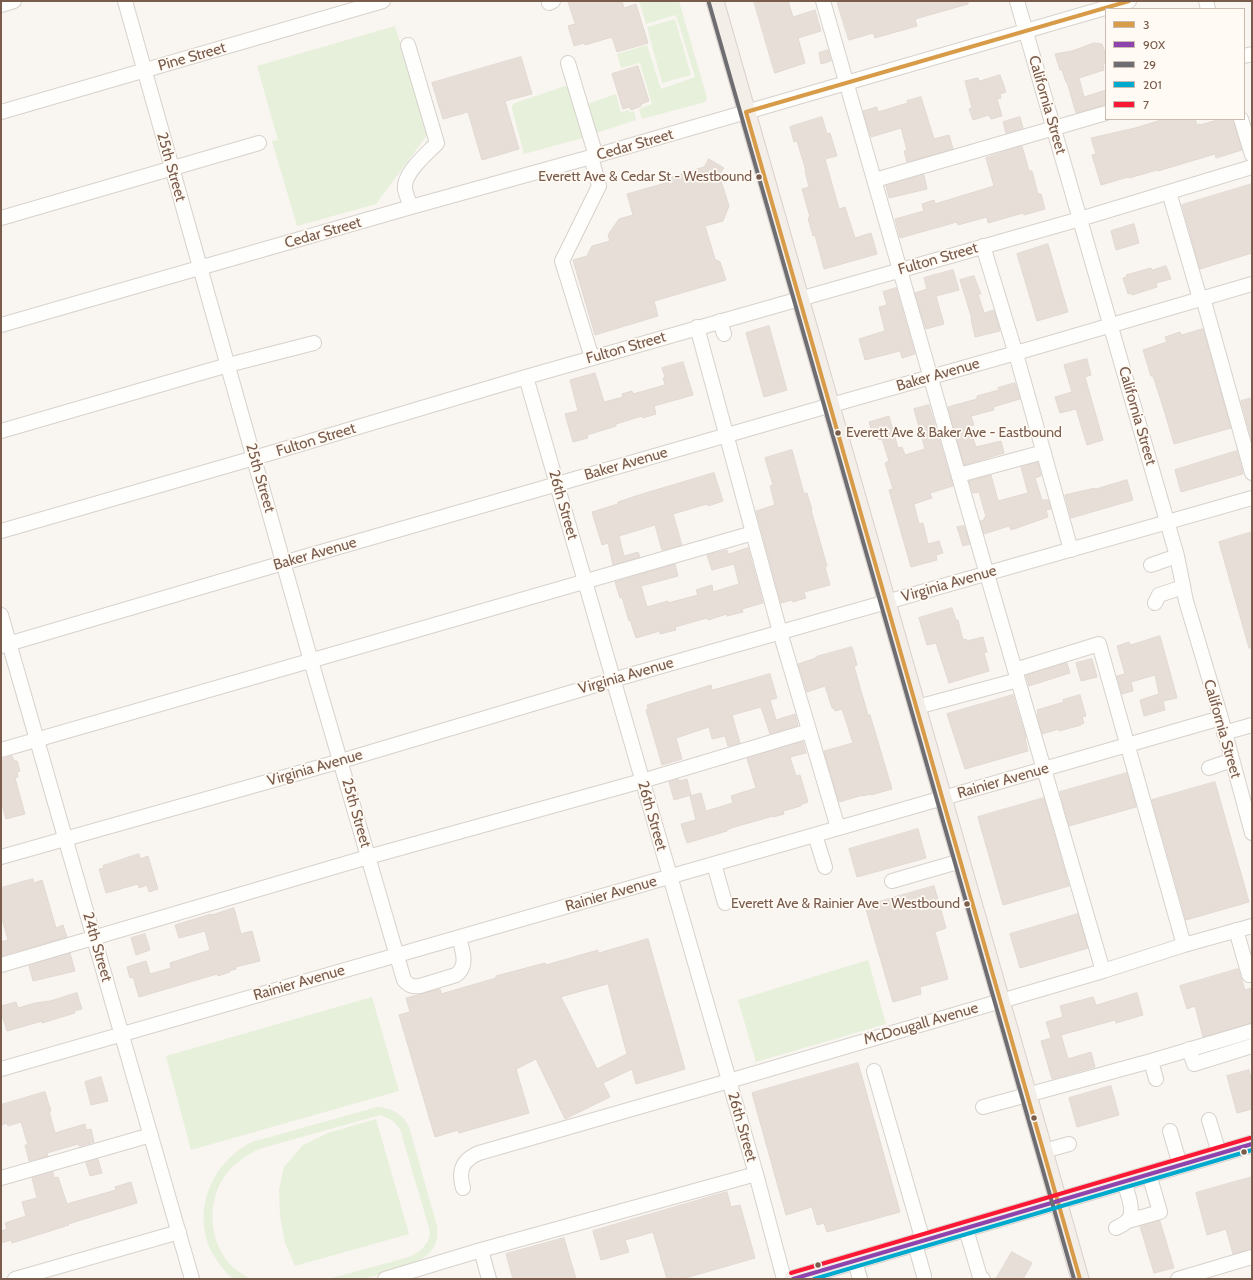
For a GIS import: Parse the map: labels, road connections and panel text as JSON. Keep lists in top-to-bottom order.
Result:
{
  "streets": {
    "street": [
      "Pine Street",
      "California Street",
      "Cedar Street",
      "25th Street",
      "Fulton Street",
      "Baker Avenue",
      "26th Street",
      "Virginia Avenue",
      "Rainier Avenue",
      "24th Street",
      "McDougall Avenue"
    ]
  },
  "crossings": [
    ["Pine Street", "25th Street"],
    ["California Street", "Cedar Street"],
    ["California Street", "Fulton Street"],
    ["California Street", "Baker Avenue"],
    ["California Street", "Virginia Avenue"],
    ["California Street", "Rainier Avenue"],
    ["Cedar Street", "25th Street"],
    ["25th Street", "Fulton Street"],
    ["25th Street", "Baker Avenue"],
    ["25th Street", "Virginia Avenue"],
    ["25th Street", "Rainier Avenue"],
    ["Fulton Street", "26th Street"],
    ["Baker Avenue", "26th Street"],
    ["Baker Avenue", "24th Street"],
    ["26th Street", "Virginia Avenue"],
    ["26th Street", "Rainier Avenue"],
    ["26th Street", "McDougall Avenue"],
    ["Virginia Avenue", "24th Street"],
    ["Rainier Avenue", "24th Street"]
  ],
  "places": ["Everett Ave & Cedar St - Westbound", "Everett Ave & Baker Ave - Eastbound", "Everett Ave & Rainier Ave - Westbound"],
  "lines": [
    "transit line 3",
    "transit line 29",
    "transit line 7",
    "transit line 90X",
    "transit line 201"
  ],
  "legend": [
    "3",
    "90X",
    "29",
    "201",
    "7"
  ]
}
